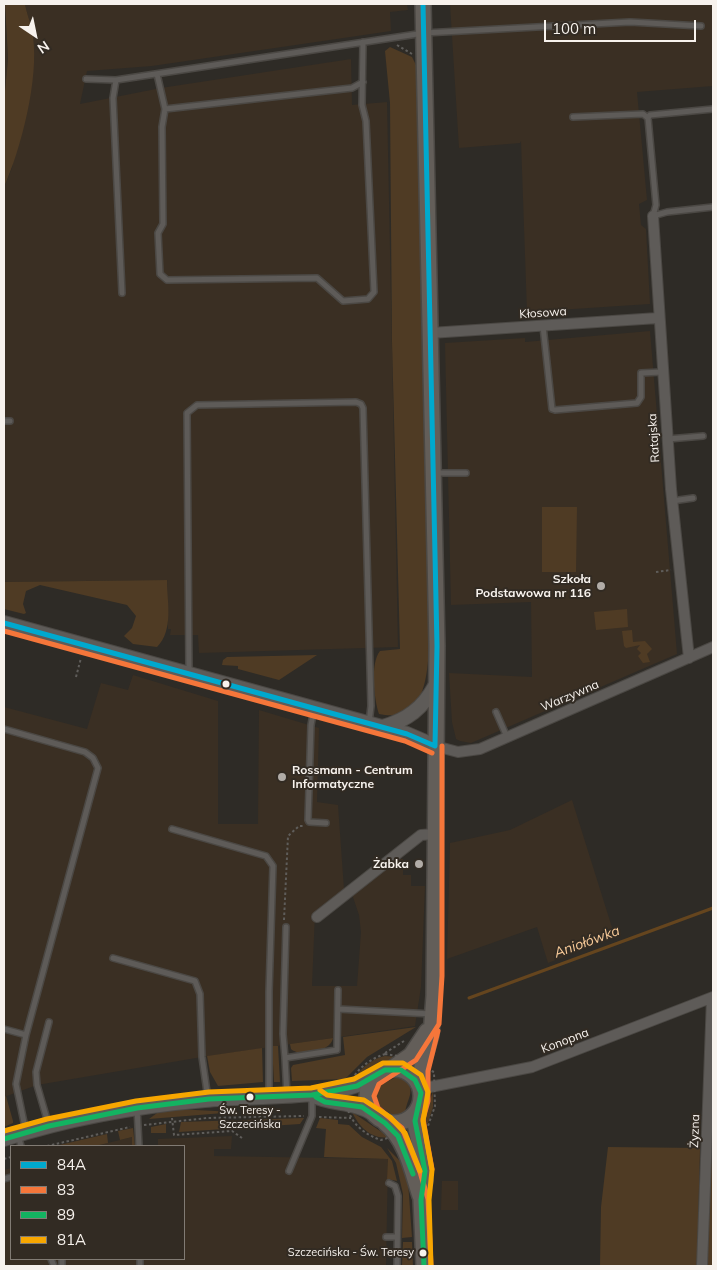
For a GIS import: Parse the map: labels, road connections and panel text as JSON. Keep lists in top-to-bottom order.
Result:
{
  "streets": {
    "street": [
      "Kłosowa",
      "Ratajska",
      "Warzywna",
      "Konopna",
      "Żyzna"
    ]
  },
  "crossings": [
    ["Kłosowa", "Ratajska"],
    ["Ratajska", "Warzywna"],
    ["Konopna", "Żyzna"]
  ],
  "water": ["Aniołówka"],
  "places": [
    "Szkoła Podstawowa nr 116",
    "Rossmann - Centrum Informatyczne",
    "Żabka",
    "Św. Teresy - Szczecińska",
    "Szczecińska - Św. Teresy"
  ],
  "lines": [
    "transit line 84A",
    "transit line 83",
    "transit line 81A",
    "transit line 89"
  ],
  "legend": [
    "84A",
    "83",
    "89",
    "81A"
  ],
  "scale_bar": "100 m",
  "north": "bottom right"
}
